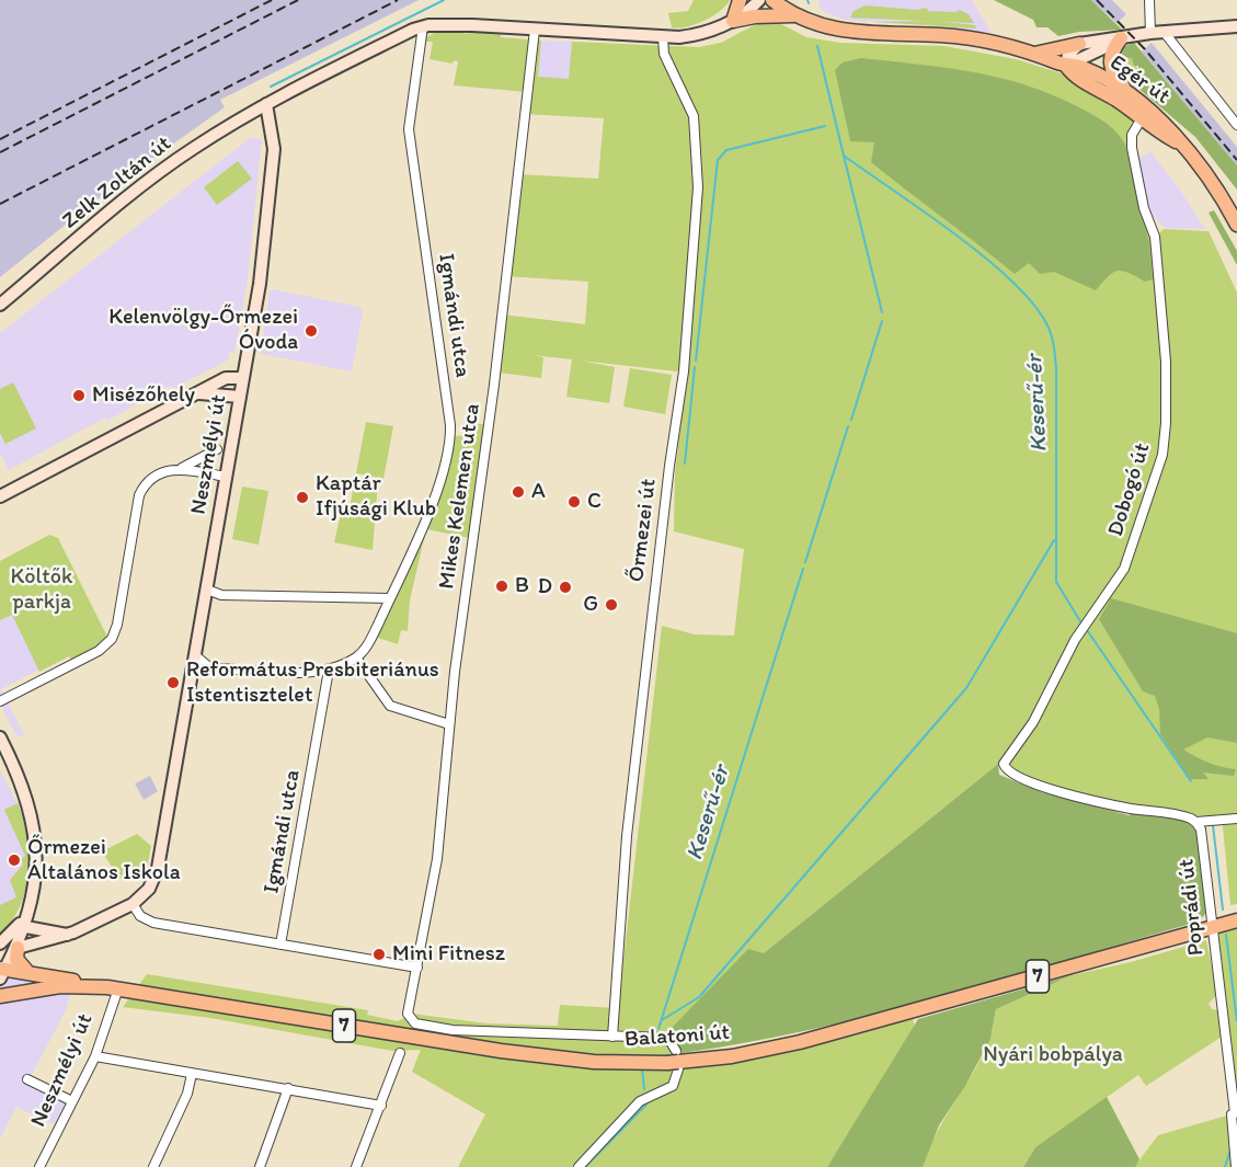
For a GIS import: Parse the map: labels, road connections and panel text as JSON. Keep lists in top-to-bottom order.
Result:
{
  "streets": {
    "main road": ["Egér út", "7", "Balatoni út"],
    "street": [
      "Zelk Zoltán út",
      "Igmándi utca",
      "Neszmélyi út",
      "Dobogó út",
      "Mikes Kelemen utca",
      "Őrmezei út",
      "Poprádi út"
    ]
  },
  "crossings": [
    ["Egér út", "Dobogó út"],
    ["Zelk Zoltán út", "Neszmélyi út"],
    ["Neszmélyi út", "7"],
    ["Neszmélyi út", "Balatoni út"],
    ["Dobogó út", "Poprádi út"],
    ["Poprádi út", "Balatoni út"],
    ["7", "Balatoni út"]
  ],
  "water": ["Keserű-ér"],
  "parks": ["Költők parkja", "Nyári bobpálya"],
  "places": [
    "Kelenvölgy-Őrmezei Óvoda",
    "Misézőhely",
    "A",
    "Kaptár Ifjúsági Klub",
    "C",
    "B",
    "D",
    "G",
    "Református Presbiteriánus Istentisztelet",
    "Őrmezei Általános Iskola",
    "Mini Fitnesz"
  ]
}
